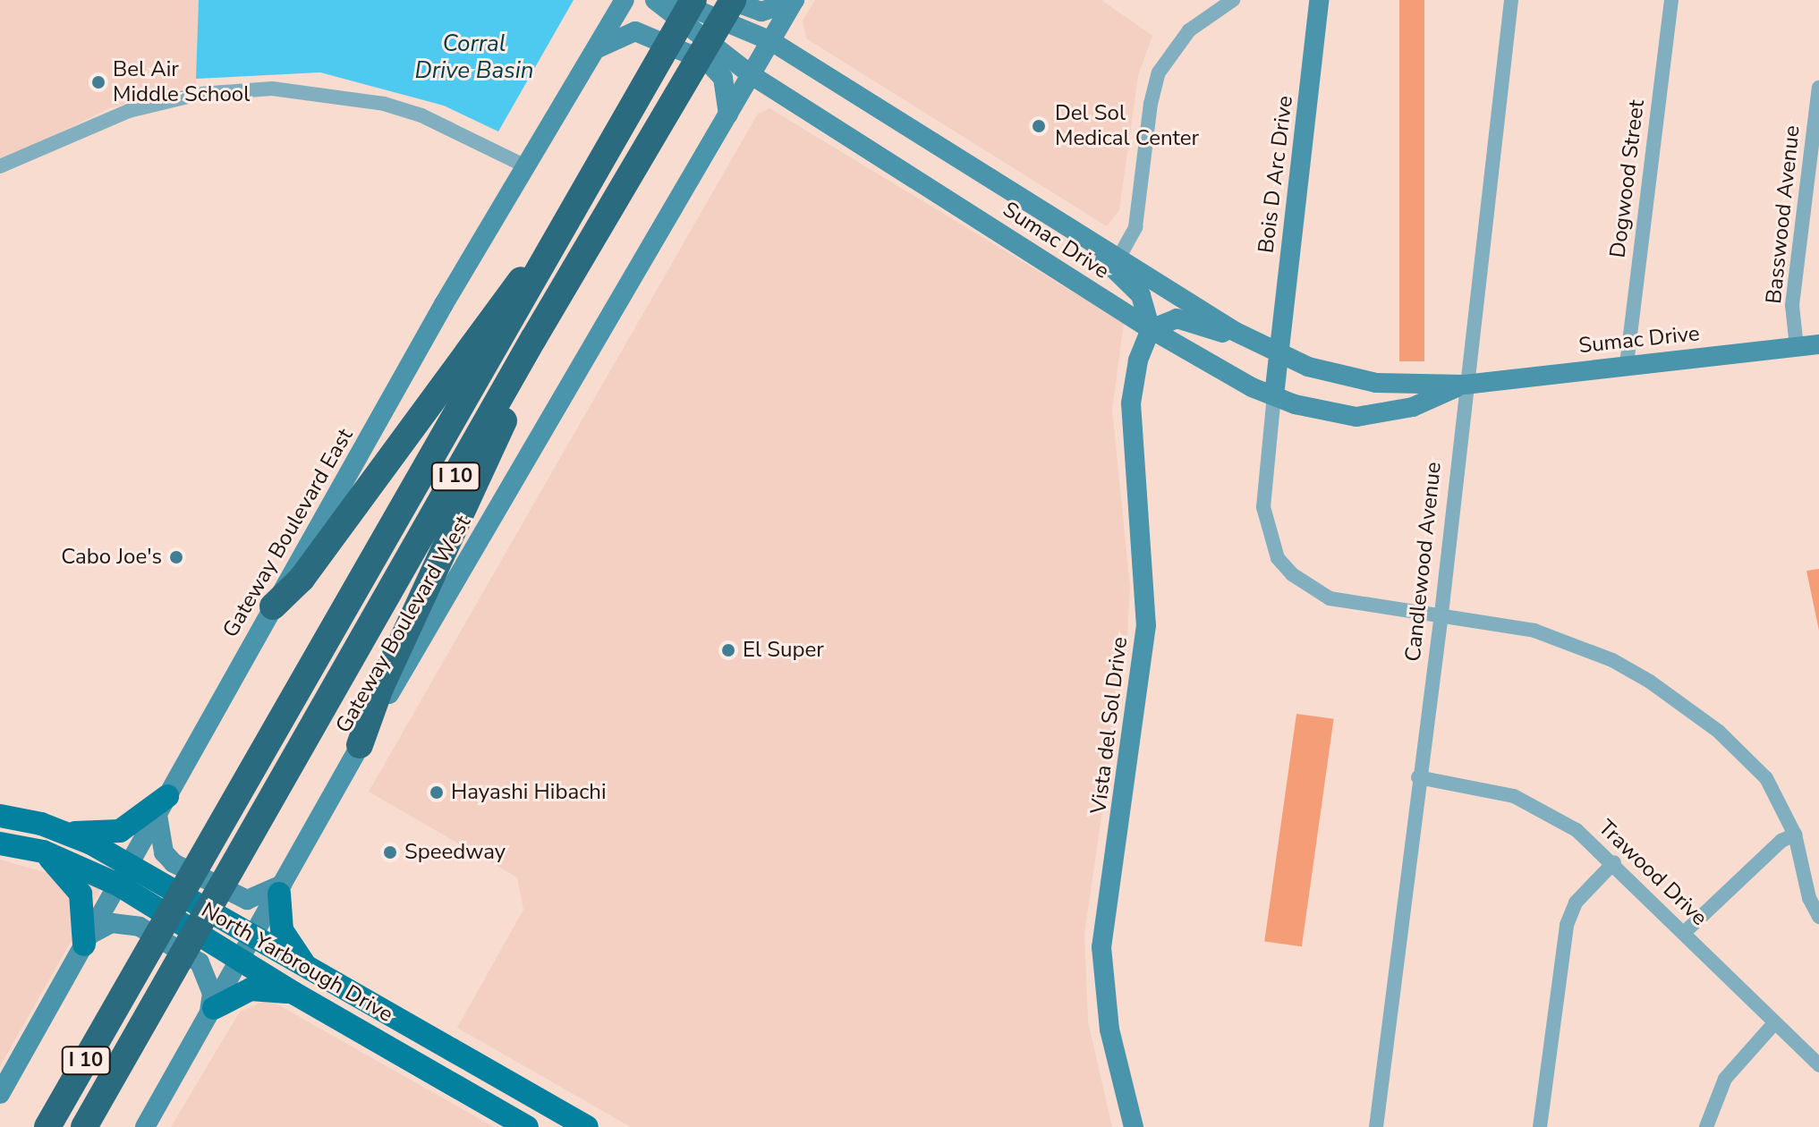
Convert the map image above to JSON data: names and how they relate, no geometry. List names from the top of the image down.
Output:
{
  "streets": {
    "highway": ["I 10"],
    "main road": [
      "Bois D Arc Drive",
      "Sumac Drive",
      "Gateway Boulevard East",
      "Gateway Boulevard West",
      "Vista del Sol Drive",
      "North Yarbrough Drive"
    ],
    "street": [
      "Dogwood Street",
      "Basswood Avenue",
      "Candlewood Avenue",
      "Trawood Drive"
    ]
  },
  "crossings": [
    ["Bois D Arc Drive", "Sumac Drive"],
    ["Dogwood Street", "Sumac Drive"],
    ["Basswood Avenue", "Sumac Drive"],
    ["Sumac Drive", "Candlewood Avenue"],
    ["Sumac Drive", "Gateway Boulevard West"],
    ["Sumac Drive", "Vista del Sol Drive"],
    ["Gateway Boulevard East", "North Yarbrough Drive"],
    ["Candlewood Avenue", "Trawood Drive"],
    ["Gateway Boulevard West", "North Yarbrough Drive"]
  ],
  "water": ["Corral Drive Basin"],
  "places": [
    "Bel Air Middle School",
    "Del Sol Medical Center",
    "Cabo Joe's",
    "El Super",
    "Hayashi Hibachi",
    "Speedway"
  ]
}
